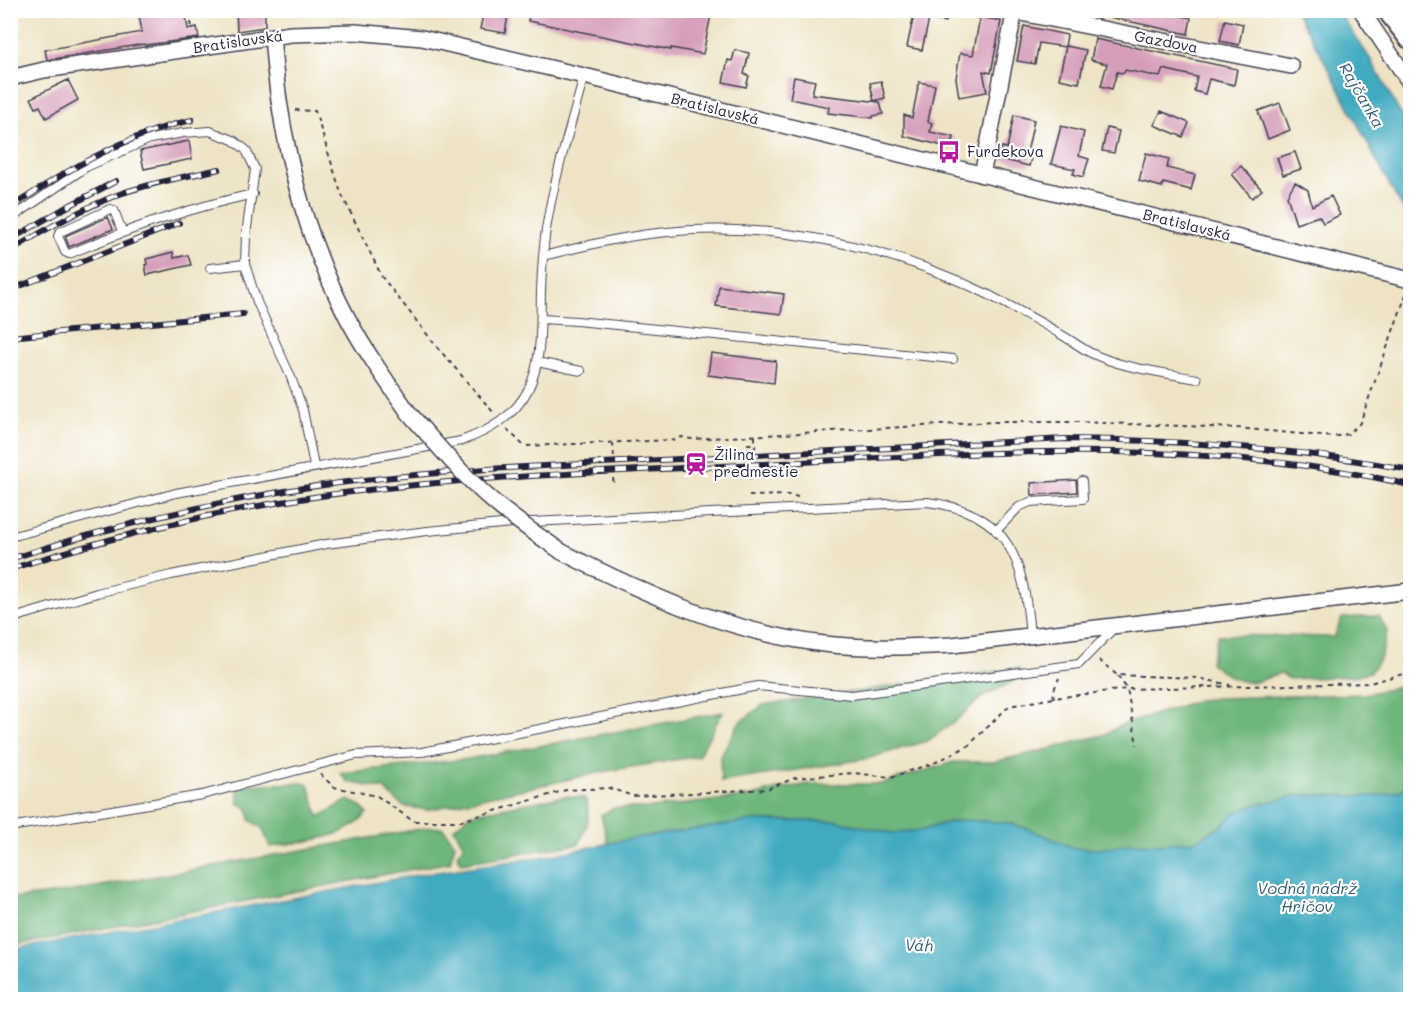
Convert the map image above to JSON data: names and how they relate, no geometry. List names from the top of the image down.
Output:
{
  "streets": {
    "street": ["Bratislavská", "Gazdova"]
  },
  "water": ["Rajčanka", "Vodná nádrž Hričov", "Váh"],
  "places": {
    "bus stop": ["Furdekova"],
    "station": ["Žilina predmestie"]
  }
}
